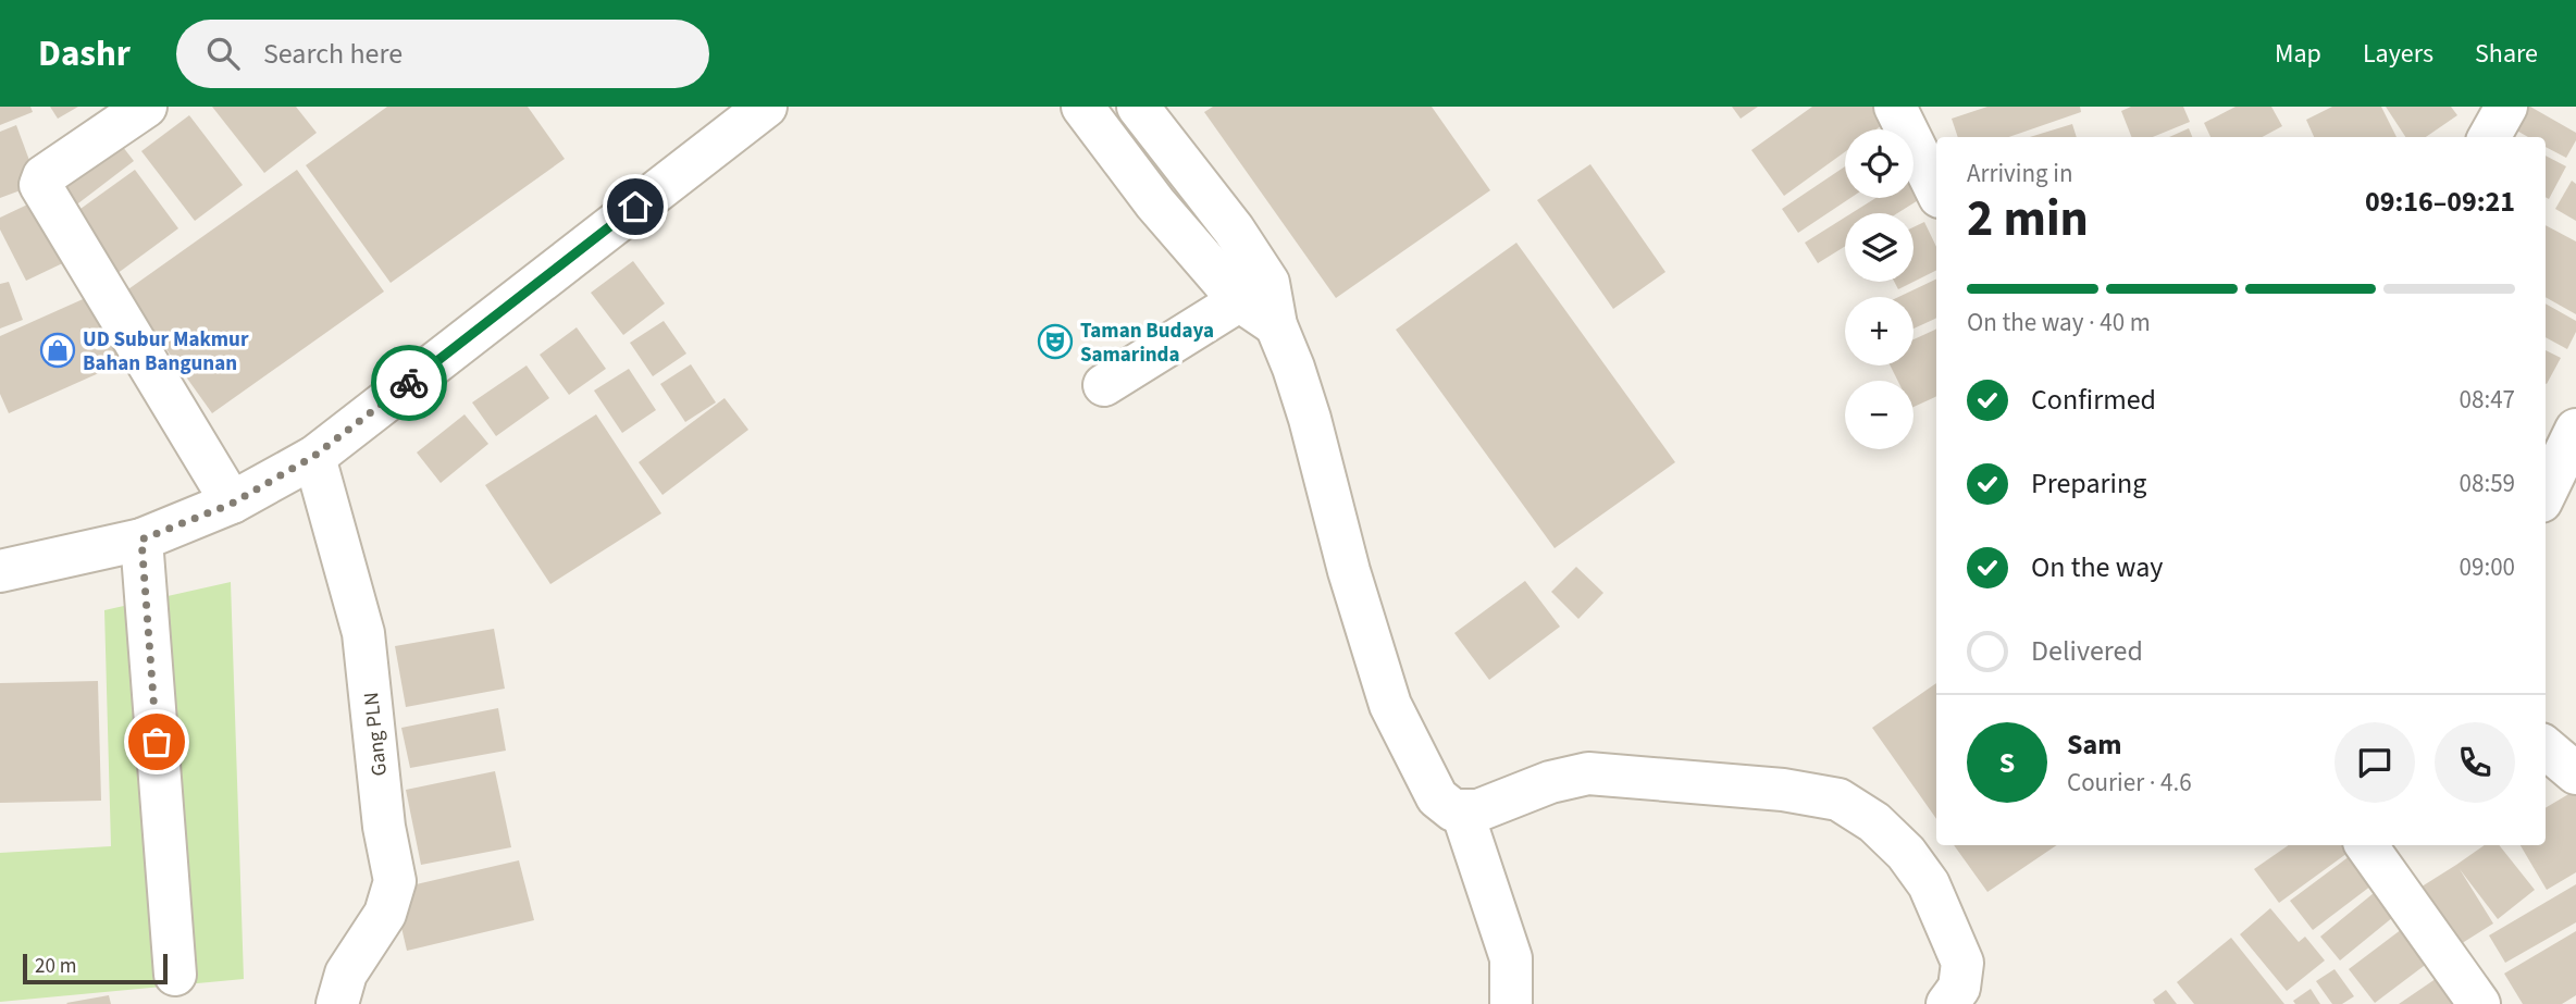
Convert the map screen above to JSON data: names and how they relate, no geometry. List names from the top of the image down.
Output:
{
  "streets": {
    "street": ["Gang PLN"]
  },
  "places": {
    "theatre": ["Taman Budaya Samarinda"],
    "shop": ["UD Subur Makmur Bahan Bangunan"]
  },
  "scale_bar": "20 m",
  "page": {
    "header": "Dashr",
    "search": "Search here",
    "nav": ["Map", "Layers", "Share"],
    "map_buttons": ["+", "−"],
    "heading": ["2 min", "Arriving in", "09:16–09:21"],
    "panel": ["Sam", "Courier · 4.6"],
    "bar": "On the way · 40 m",
    "list": [
      ["Confirmed", "08:47"],
      ["Preparing", "08:59"],
      ["On the way", "09:00"],
      "Delivered"
    ],
    "round": "S",
    "scale": "20 m"
  }
}
